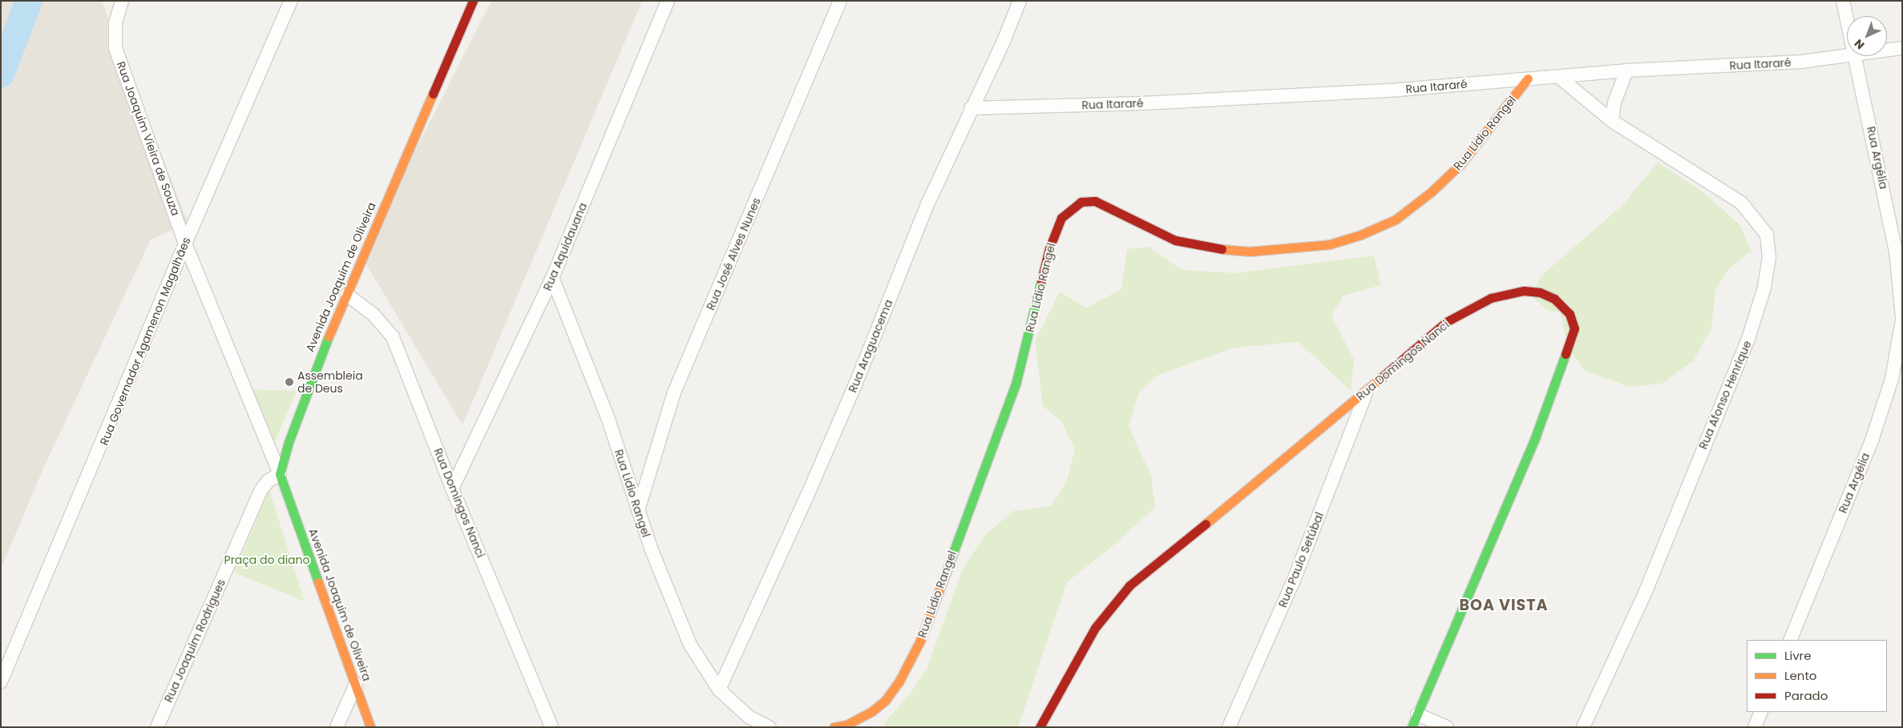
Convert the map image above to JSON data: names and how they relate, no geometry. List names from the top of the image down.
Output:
{
  "streets": {
    "street": [
      "Rua Itararé",
      "Rua Lidio Rangel",
      "Rua Joaquim Vieira de Souza",
      "Rua Argélia",
      "Rua Aquidauana",
      "Rua José Alves Nunes",
      "Avenida Joaquim de Oliveira",
      "Rua Governador Agamenon Magalhães",
      "Rua Araguacema",
      "Rua Domingos Nanci",
      "Rua Afonso Henrique",
      "Rua Paulo Setúbal",
      "Rua Joaquim Rodrigues"
    ]
  },
  "crossings": [
    ["Rua Itararé", "Rua Lidio Rangel"],
    ["Rua Itararé", "Rua Argélia"],
    ["Rua Itararé", "Rua Araguacema"],
    ["Rua Itararé", "Rua Afonso Henrique"],
    ["Rua Lidio Rangel", "Rua Aquidauana"],
    ["Rua Lidio Rangel", "Rua José Alves Nunes"],
    ["Rua Lidio Rangel", "Rua Araguacema"],
    ["Rua Joaquim Vieira de Souza", "Avenida Joaquim de Oliveira"],
    ["Rua Joaquim Vieira de Souza", "Rua Governador Agamenon Magalhães"],
    ["Rua Joaquim Vieira de Souza", "Rua Joaquim Rodrigues"],
    ["Rua Aquidauana", "Rua Domingos Nanci"],
    ["Avenida Joaquim de Oliveira", "Rua Domingos Nanci"],
    ["Avenida Joaquim de Oliveira", "Rua Joaquim Rodrigues"],
    ["Rua Domingos Nanci", "Rua Paulo Setúbal"]
  ],
  "districts": ["BOA VISTA"],
  "parks": ["Praça do diano"],
  "places": ["Assembleia de Deus"],
  "legend": ["Livre", "Lento", "Parado"],
  "north": "bottom left"
}
